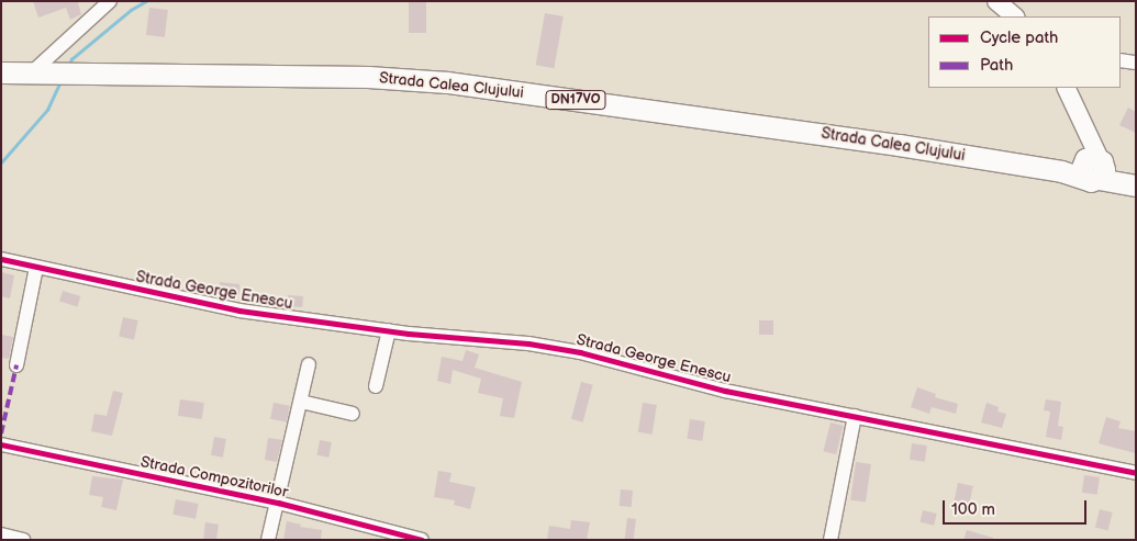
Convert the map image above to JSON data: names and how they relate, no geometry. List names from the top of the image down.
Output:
{
  "streets": {
    "highway": ["Strada Calea Clujului", "DN17VO"],
    "street": ["Strada George Enescu", "Strada Compozitorilor"]
  },
  "legend": ["Cycle path", "Path"],
  "scale_bar": "100 m"
}
